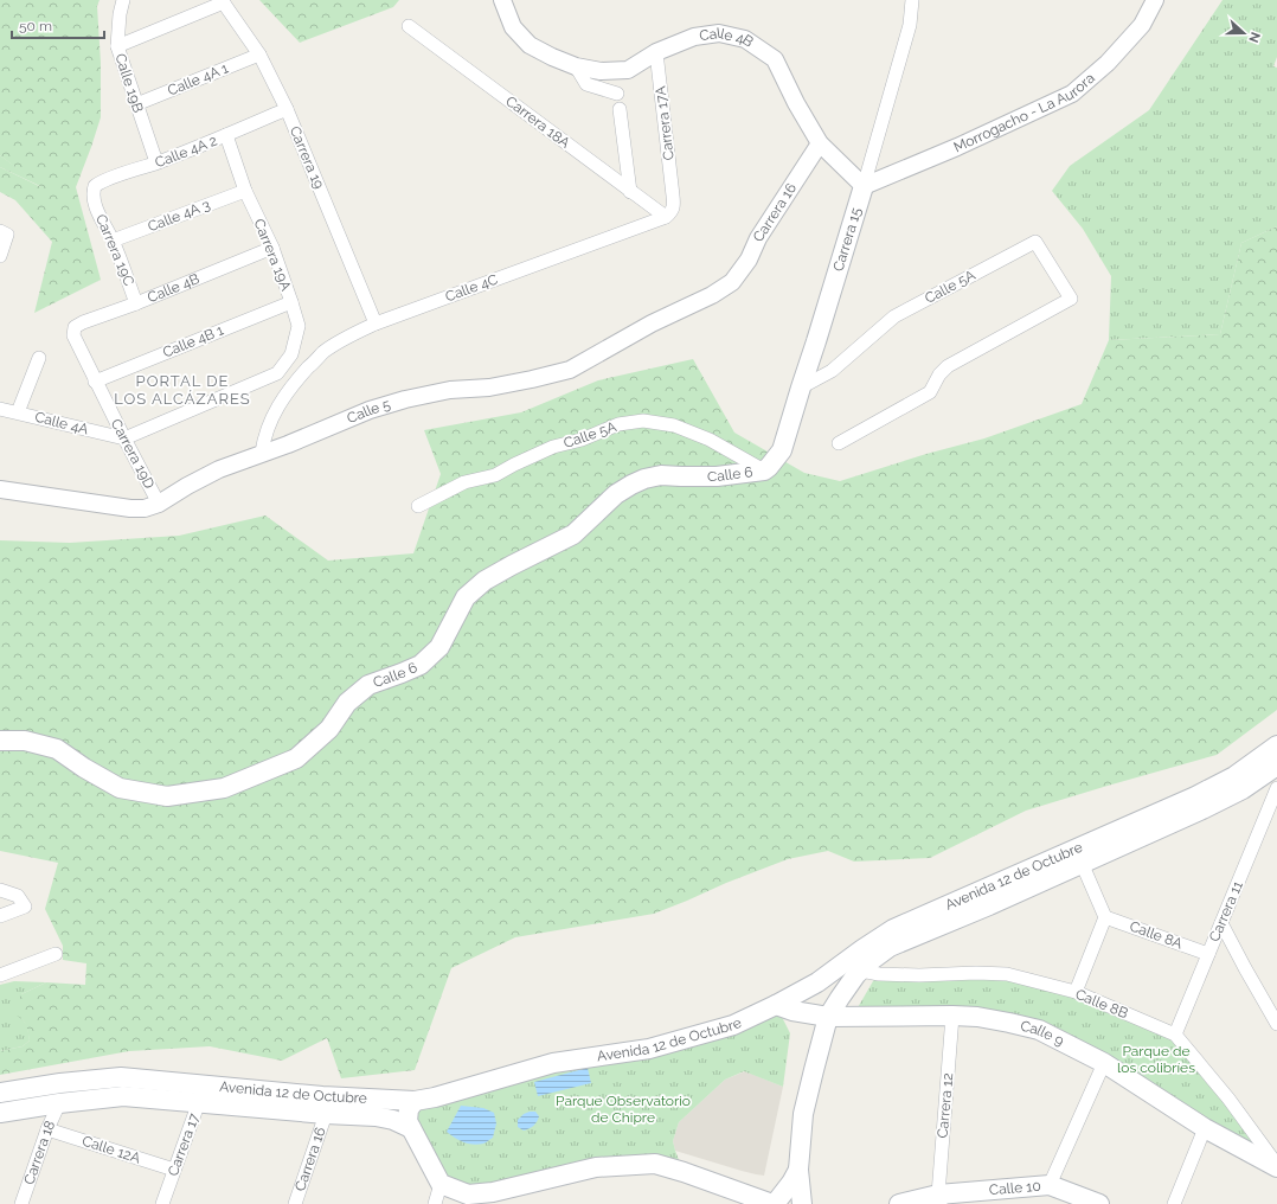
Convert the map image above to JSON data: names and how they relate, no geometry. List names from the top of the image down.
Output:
{
  "streets": {
    "main road": [
      "Carrera 15",
      "Calle 6",
      "Avenida 12 de Octubre",
      "Calle 9",
      "Calle 10"
    ],
    "street": [
      "Calle 4B",
      "Calle 4A 1",
      "Calle 19B",
      "Morrogacho - La Aurora",
      "Carrera 18A",
      "Carrera 17A",
      "Calle 4A 2",
      "Carrera 19",
      "Carrera 16",
      "Calle 4A 3",
      "Carrera 19C",
      "Carrera 19A",
      "Calle 5A",
      "Calle 4C",
      "Calle 4B 1",
      "Calle 5",
      "Calle 4A",
      "Carrera 19D",
      "Carrera 11",
      "Calle 8A",
      "Calle 8B",
      "Carrera 12",
      "Carrera 17",
      "Calle 12A",
      "Carrera 18"
    ]
  },
  "crossings": [
    ["Calle 4B", "Morrogacho - La Aurora"],
    ["Calle 4B", "Carrera 17A"],
    ["Calle 4B", "Carrera 16"],
    ["Calle 4B", "Carrera 15"],
    ["Calle 4B", "Carrera 19C"],
    ["Calle 4B", "Carrera 19A"],
    ["Calle 4B", "Carrera 19D"],
    ["Calle 4A 1", "Calle 19B"],
    ["Calle 4A 1", "Carrera 19"],
    ["Calle 19B", "Calle 4A 2"],
    ["Morrogacho - La Aurora", "Carrera 15"],
    ["Carrera 18A", "Carrera 17A"],
    ["Carrera 18A", "Calle 4C"],
    ["Carrera 17A", "Calle 4C"],
    ["Calle 4A 2", "Carrera 19"],
    ["Calle 4A 2", "Carrera 19C"],
    ["Calle 4A 2", "Carrera 19A"],
    ["Carrera 19", "Calle 4C"],
    ["Carrera 16", "Calle 5"],
    ["Carrera 16", "Avenida 12 de Octubre"],
    ["Calle 4A 3", "Carrera 19C"],
    ["Calle 4A 3", "Carrera 19A"],
    ["Carrera 15", "Calle 5A"],
    ["Carrera 15", "Calle 6"],
    ["Carrera 19A", "Calle 4B 1"],
    ["Carrera 19A", "Calle 4A"],
    ["Carrera 19A", "Carrera 19D"],
    ["Calle 5A", "Calle 6"],
    ["Calle 4C", "Calle 5"],
    ["Calle 4B 1", "Carrera 19D"],
    ["Calle 5", "Carrera 19D"],
    ["Calle 4A", "Carrera 19D"],
    ["Avenida 12 de Octubre", "Calle 8B"],
    ["Avenida 12 de Octubre", "Calle 9"],
    ["Avenida 12 de Octubre", "Carrera 17"],
    ["Avenida 12 de Octubre", "Carrera 18"],
    ["Carrera 11", "Calle 8A"],
    ["Carrera 11", "Calle 8B"],
    ["Calle 8B", "Calle 9"],
    ["Calle 9", "Carrera 12"],
    ["Carrera 12", "Calle 10"],
    ["Carrera 17", "Calle 12A"],
    ["Calle 12A", "Carrera 18"]
  ],
  "districts": ["PORTAL DE LOS ALCÁZARES"],
  "parks": ["Parque de los colibríes", "Parque Observatorio de Chipre"],
  "scale_bar": "50 m",
  "north": "right"
}
